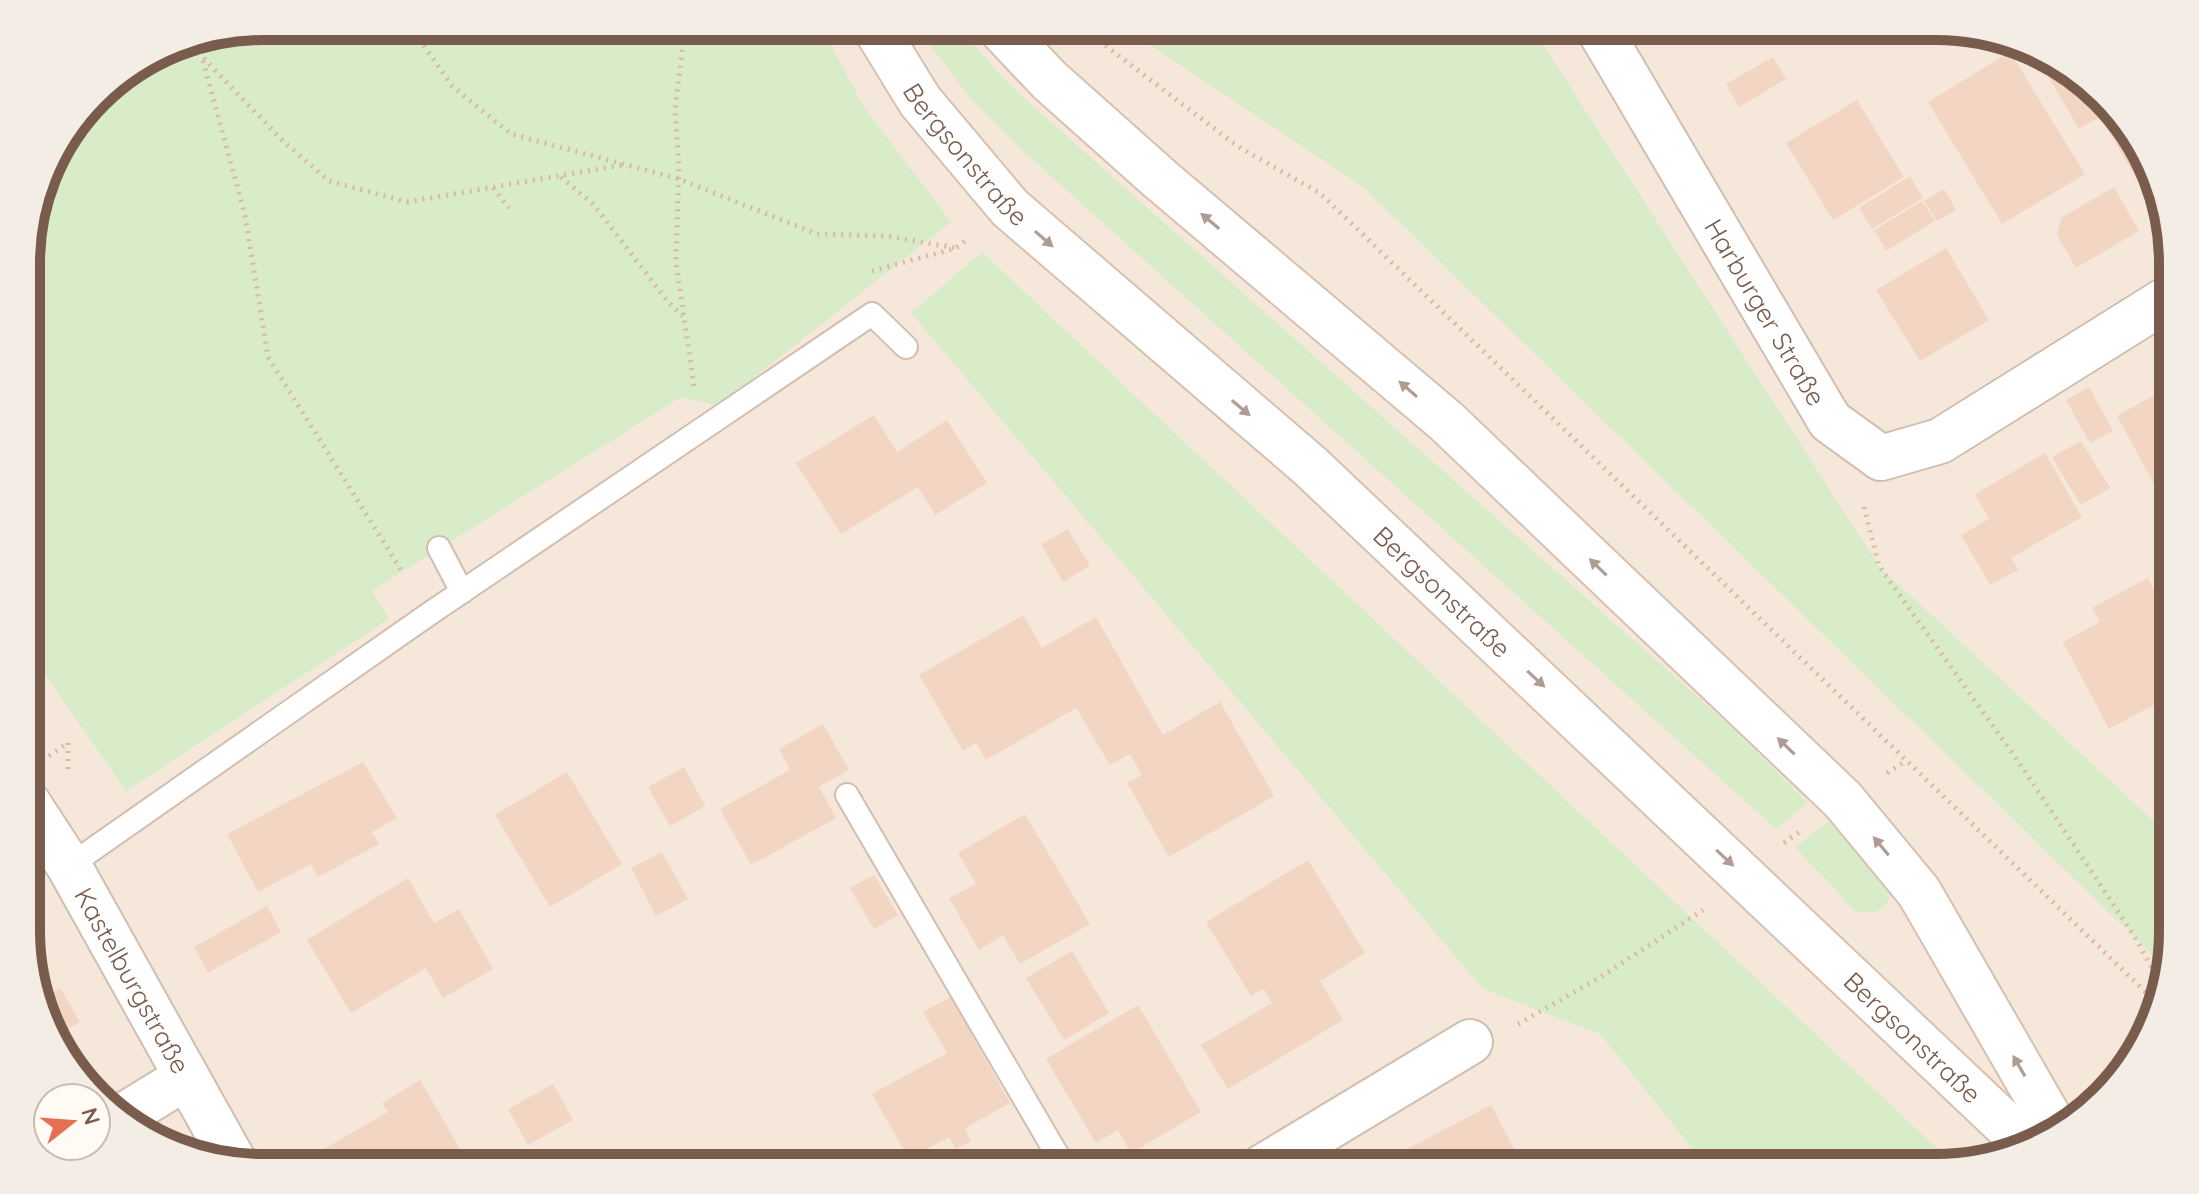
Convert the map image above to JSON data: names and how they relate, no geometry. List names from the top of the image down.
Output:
{
  "streets": {
    "street": ["Bergsonstraße", "Harburger Straße", "Kastelburgstraße"]
  },
  "north": "right"
}
